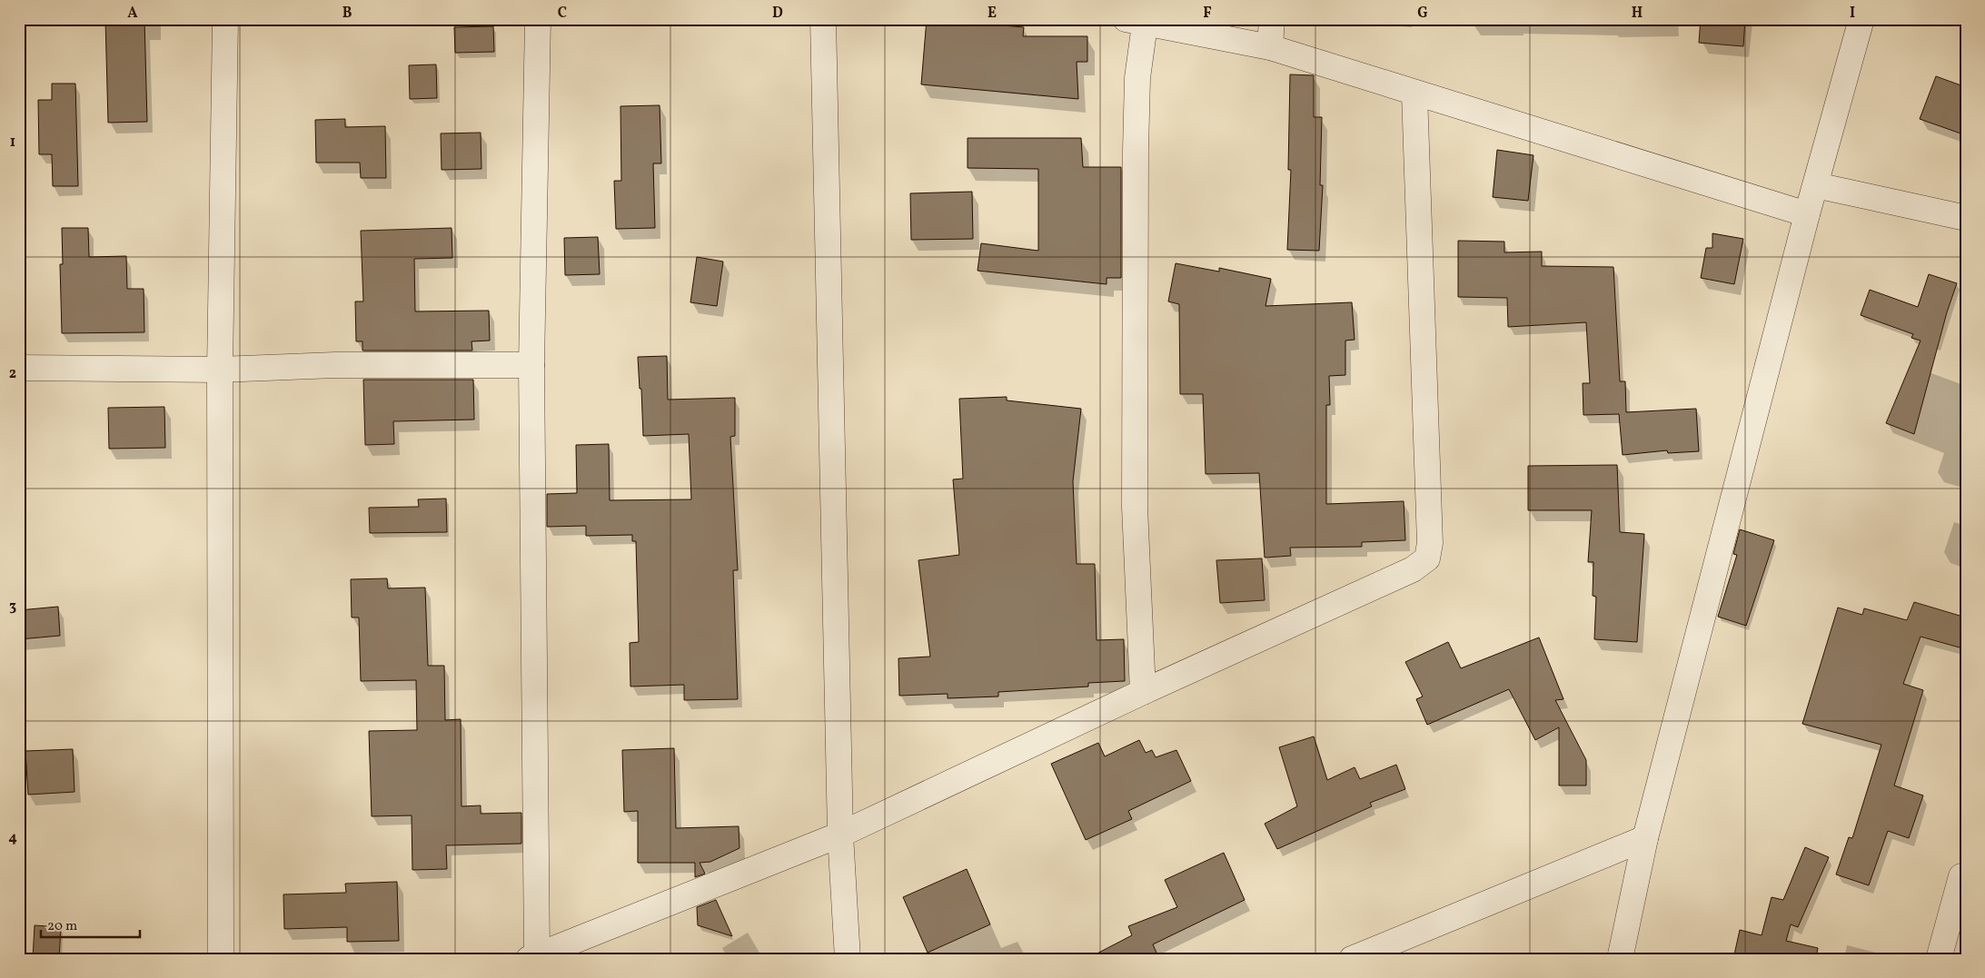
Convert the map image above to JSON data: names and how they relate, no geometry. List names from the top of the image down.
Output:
{
  "scale_bar": "20 m",
  "grid": {
    "columns": [
      "A",
      "B",
      "C",
      "D",
      "E",
      "F",
      "G",
      "H",
      "I"
    ],
    "rows": [
      "1",
      "2",
      "3",
      "4"
    ]
  }
}
